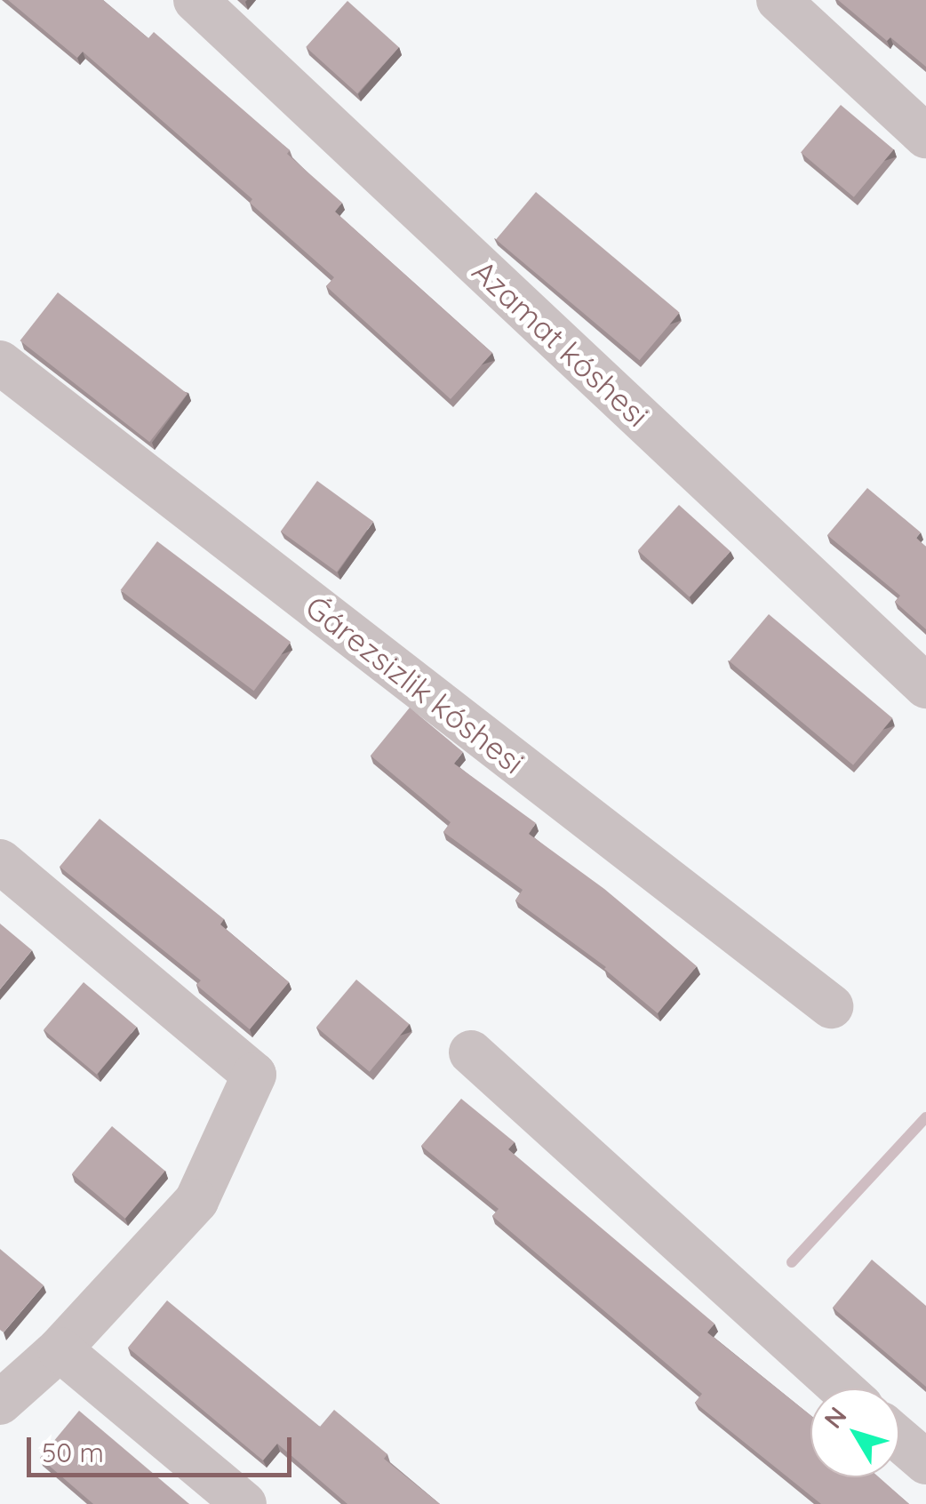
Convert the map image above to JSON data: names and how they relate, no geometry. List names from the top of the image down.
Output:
{
  "streets": {
    "street": ["Azamat kóshesi", "Ǵárezsizlik kóshesi"]
  },
  "scale_bar": "50 m",
  "north": "top left"
}
